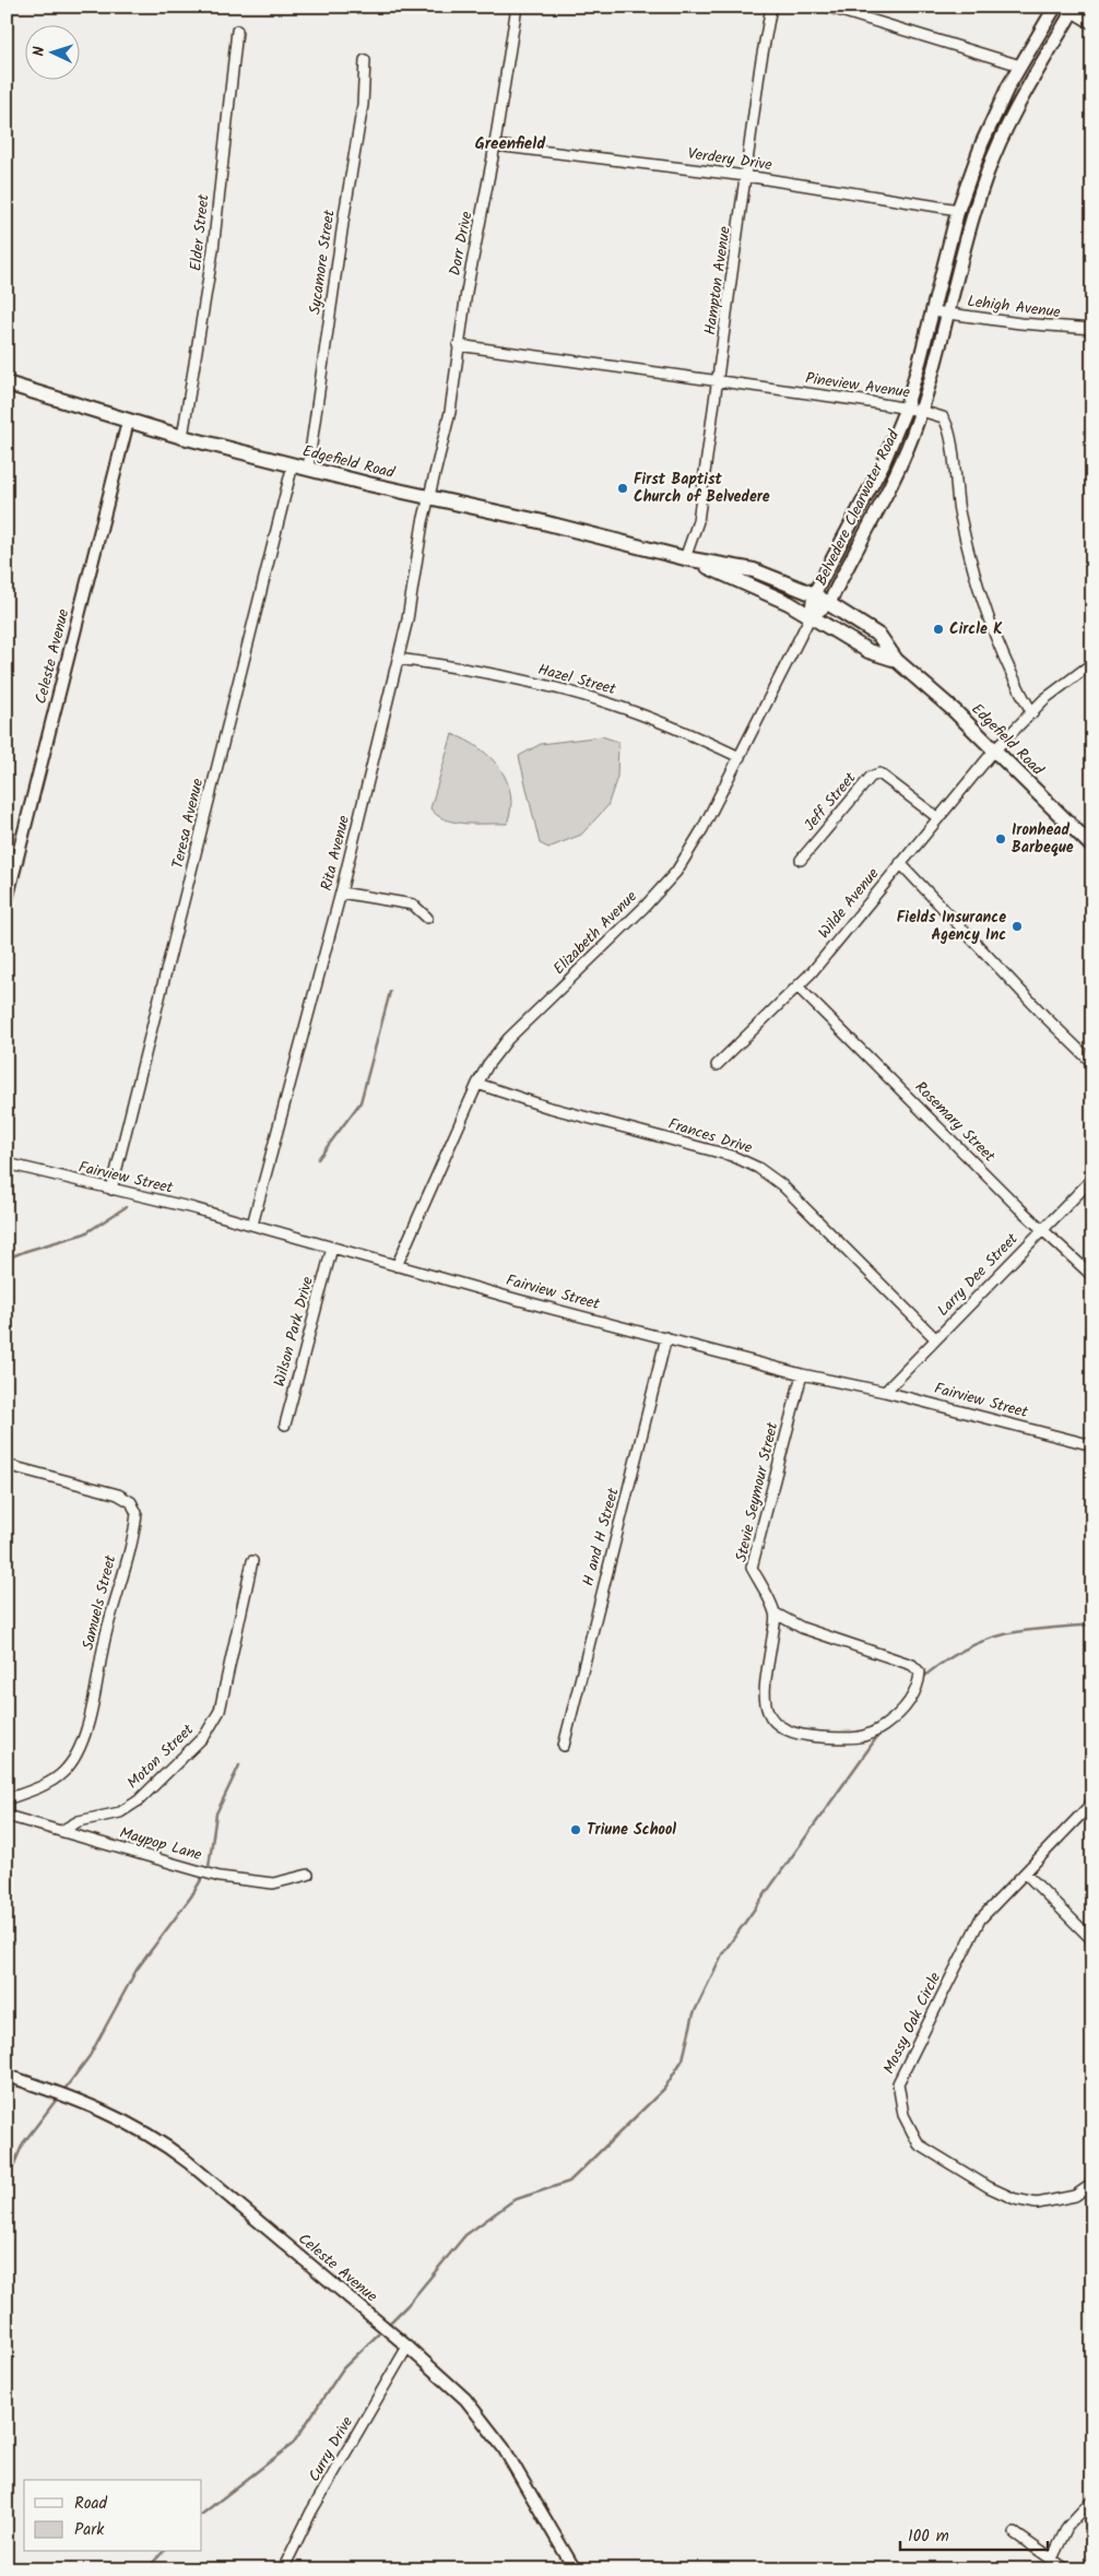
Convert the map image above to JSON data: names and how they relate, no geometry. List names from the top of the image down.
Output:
{
  "streets": {
    "main road": ["Edgefield Road", "Belvedere Clearwater Road"],
    "street": [
      "Verdery Drive",
      "Elder Street",
      "Dorr Drive",
      "Sycamore Street",
      "Hampton Avenue",
      "Lehigh Avenue",
      "Pineview Avenue",
      "Celeste Avenue",
      "Hazel Street",
      "Jeff Street",
      "Teresa Avenue",
      "Rita Avenue",
      "Wilde Avenue",
      "Elizabeth Avenue",
      "Rosemary Street",
      "Frances Drive",
      "Fairview Street",
      "Larry Dee Street",
      "Wilson Park Drive",
      "Stevie Seymour Street",
      "H and H Street",
      "Samuels Street",
      "Moton Street",
      "Maypop Lane",
      "Mossy Oak Circle",
      "Curry Drive"
    ]
  },
  "crossings": [
    ["Verdery Drive", "Dorr Drive"],
    ["Verdery Drive", "Hampton Avenue"],
    ["Verdery Drive", "Belvedere Clearwater Road"],
    ["Elder Street", "Edgefield Road"],
    ["Dorr Drive", "Pineview Avenue"],
    ["Dorr Drive", "Edgefield Road"],
    ["Dorr Drive", "Rita Avenue"],
    ["Sycamore Street", "Edgefield Road"],
    ["Hampton Avenue", "Pineview Avenue"],
    ["Hampton Avenue", "Edgefield Road"],
    ["Lehigh Avenue", "Belvedere Clearwater Road"],
    ["Pineview Avenue", "Belvedere Clearwater Road"],
    ["Pineview Avenue", "Wilde Avenue"],
    ["Edgefield Road", "Belvedere Clearwater Road"],
    ["Edgefield Road", "Celeste Avenue"],
    ["Edgefield Road", "Teresa Avenue"],
    ["Edgefield Road", "Rita Avenue"],
    ["Edgefield Road", "Wilde Avenue"],
    ["Edgefield Road", "Elizabeth Avenue"],
    ["Belvedere Clearwater Road", "Elizabeth Avenue"],
    ["Celeste Avenue", "Curry Drive"],
    ["Hazel Street", "Rita Avenue"],
    ["Hazel Street", "Elizabeth Avenue"],
    ["Jeff Street", "Wilde Avenue"],
    ["Teresa Avenue", "Fairview Street"],
    ["Rita Avenue", "Fairview Street"],
    ["Wilde Avenue", "Rosemary Street"],
    ["Elizabeth Avenue", "Frances Drive"],
    ["Elizabeth Avenue", "Fairview Street"],
    ["Rosemary Street", "Larry Dee Street"],
    ["Frances Drive", "Larry Dee Street"],
    ["Fairview Street", "Larry Dee Street"],
    ["Fairview Street", "Wilson Park Drive"],
    ["Fairview Street", "Stevie Seymour Street"],
    ["Fairview Street", "H and H Street"],
    ["Moton Street", "Maypop Lane"]
  ],
  "districts": ["Greenfield"],
  "places": [
    "First Baptist Church of Belvedere",
    "Circle K",
    "Ironhead Barbeque",
    "Fields Insurance Agency Inc",
    "Triune School"
  ],
  "legend": ["Road", "Park"],
  "scale_bar": "100 m",
  "north": "left"
}
